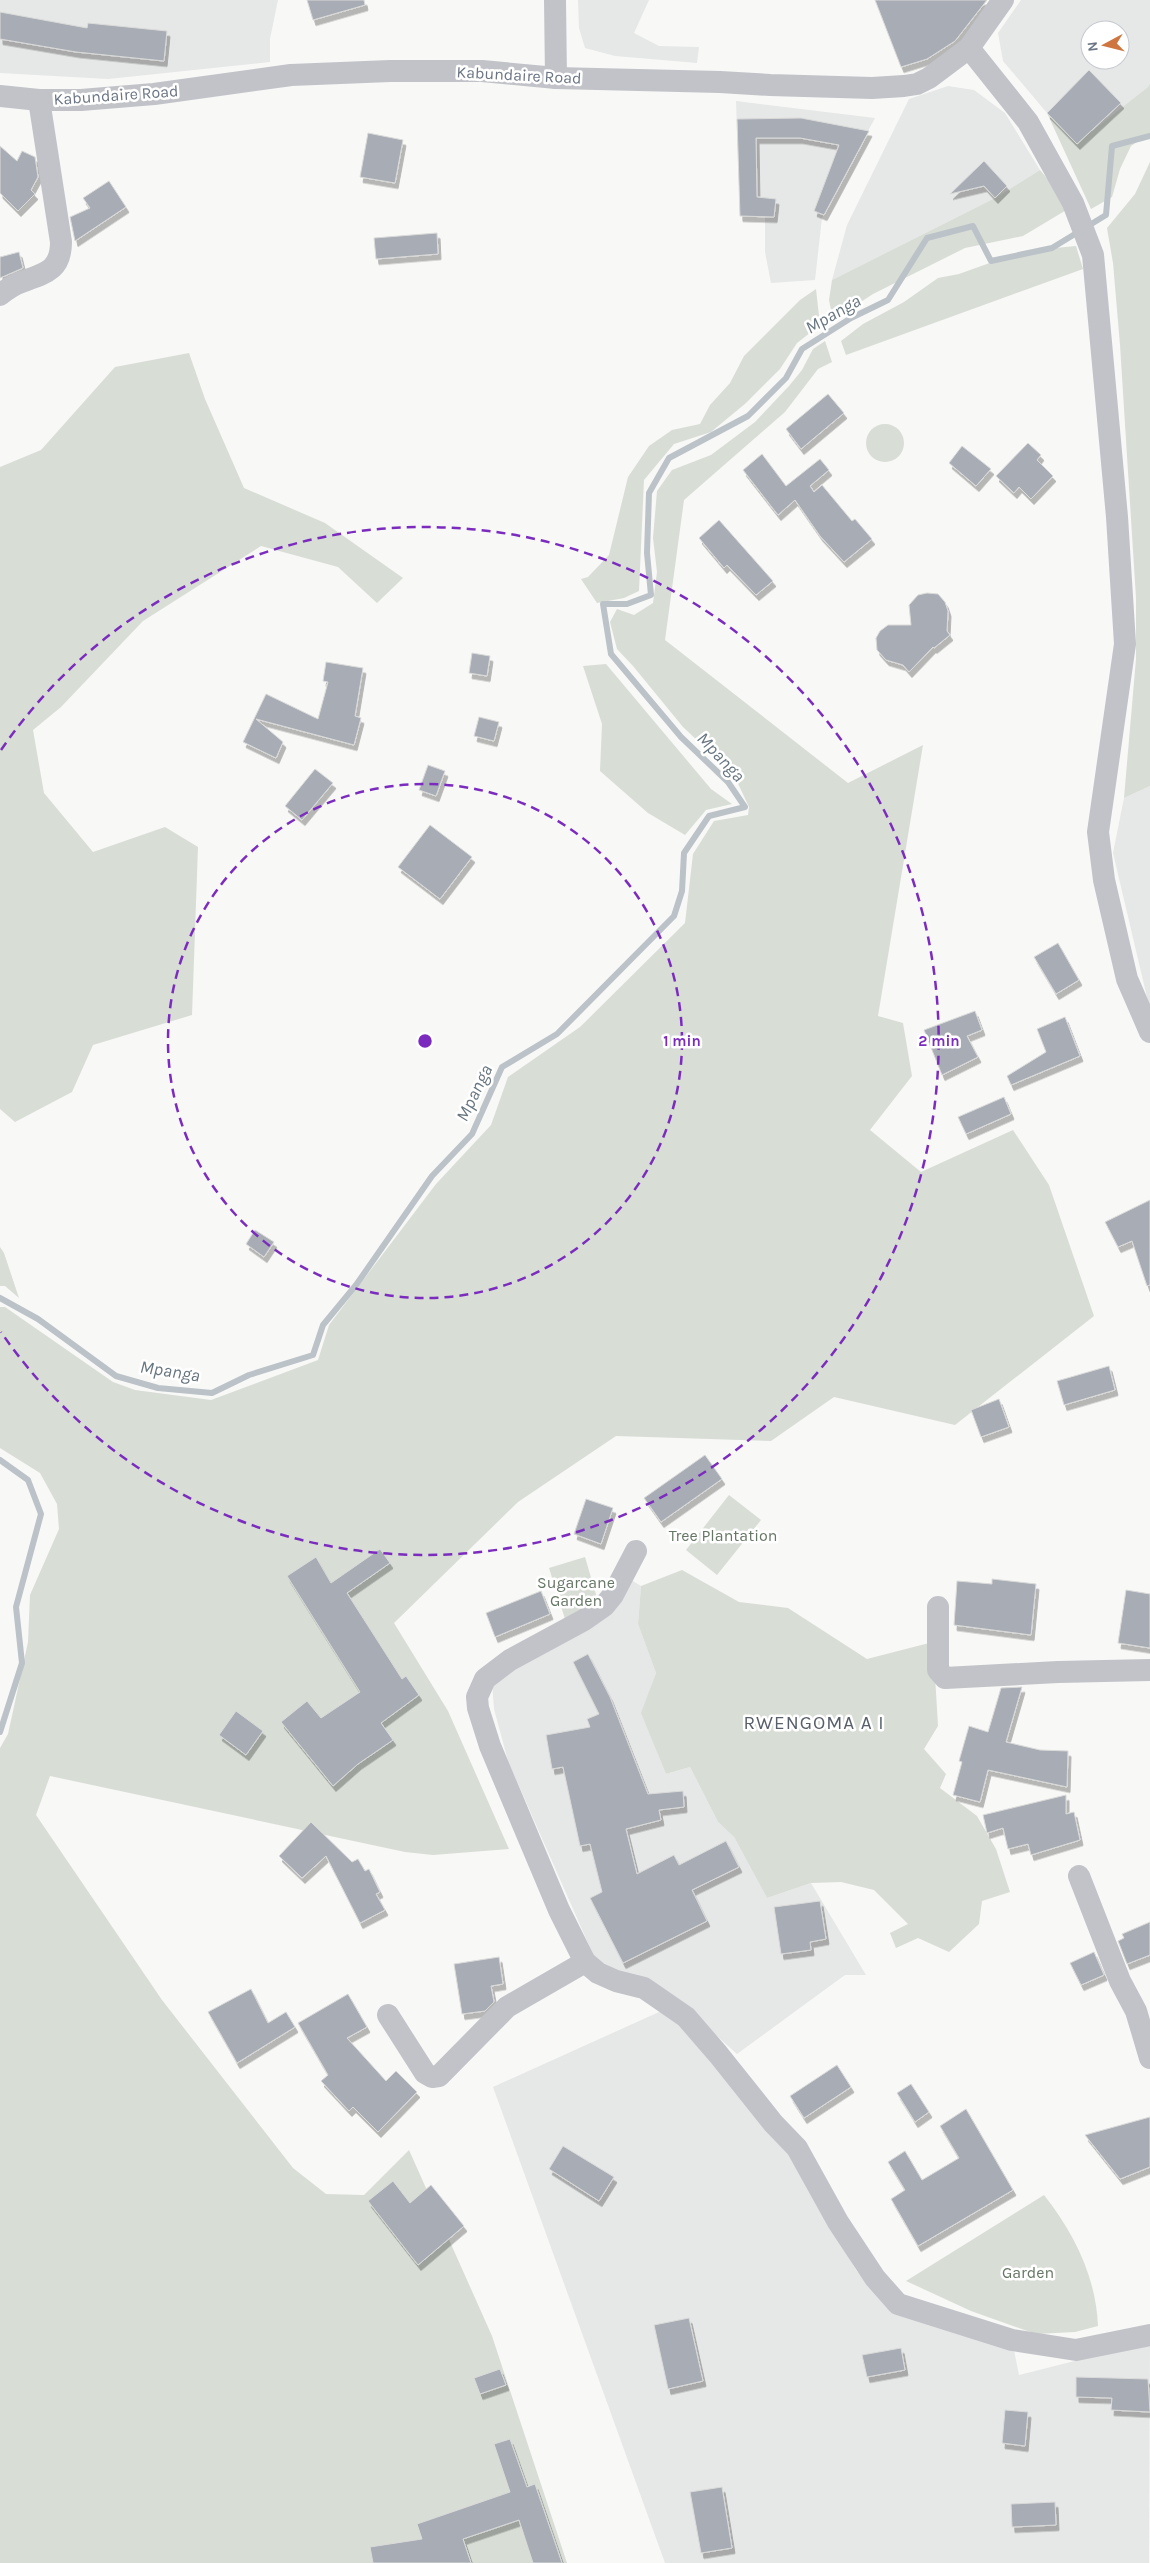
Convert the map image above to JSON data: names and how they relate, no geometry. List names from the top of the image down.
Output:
{
  "streets": {
    "street": ["Kabundaire Road"]
  },
  "districts": ["RWENGOMA A I"],
  "water": ["Mpanga"],
  "parks": ["Tree Plantation", "Sugarcane Garden", "Garden"],
  "north": "left",
  "rings": ["1 min", "2 min"]
}
